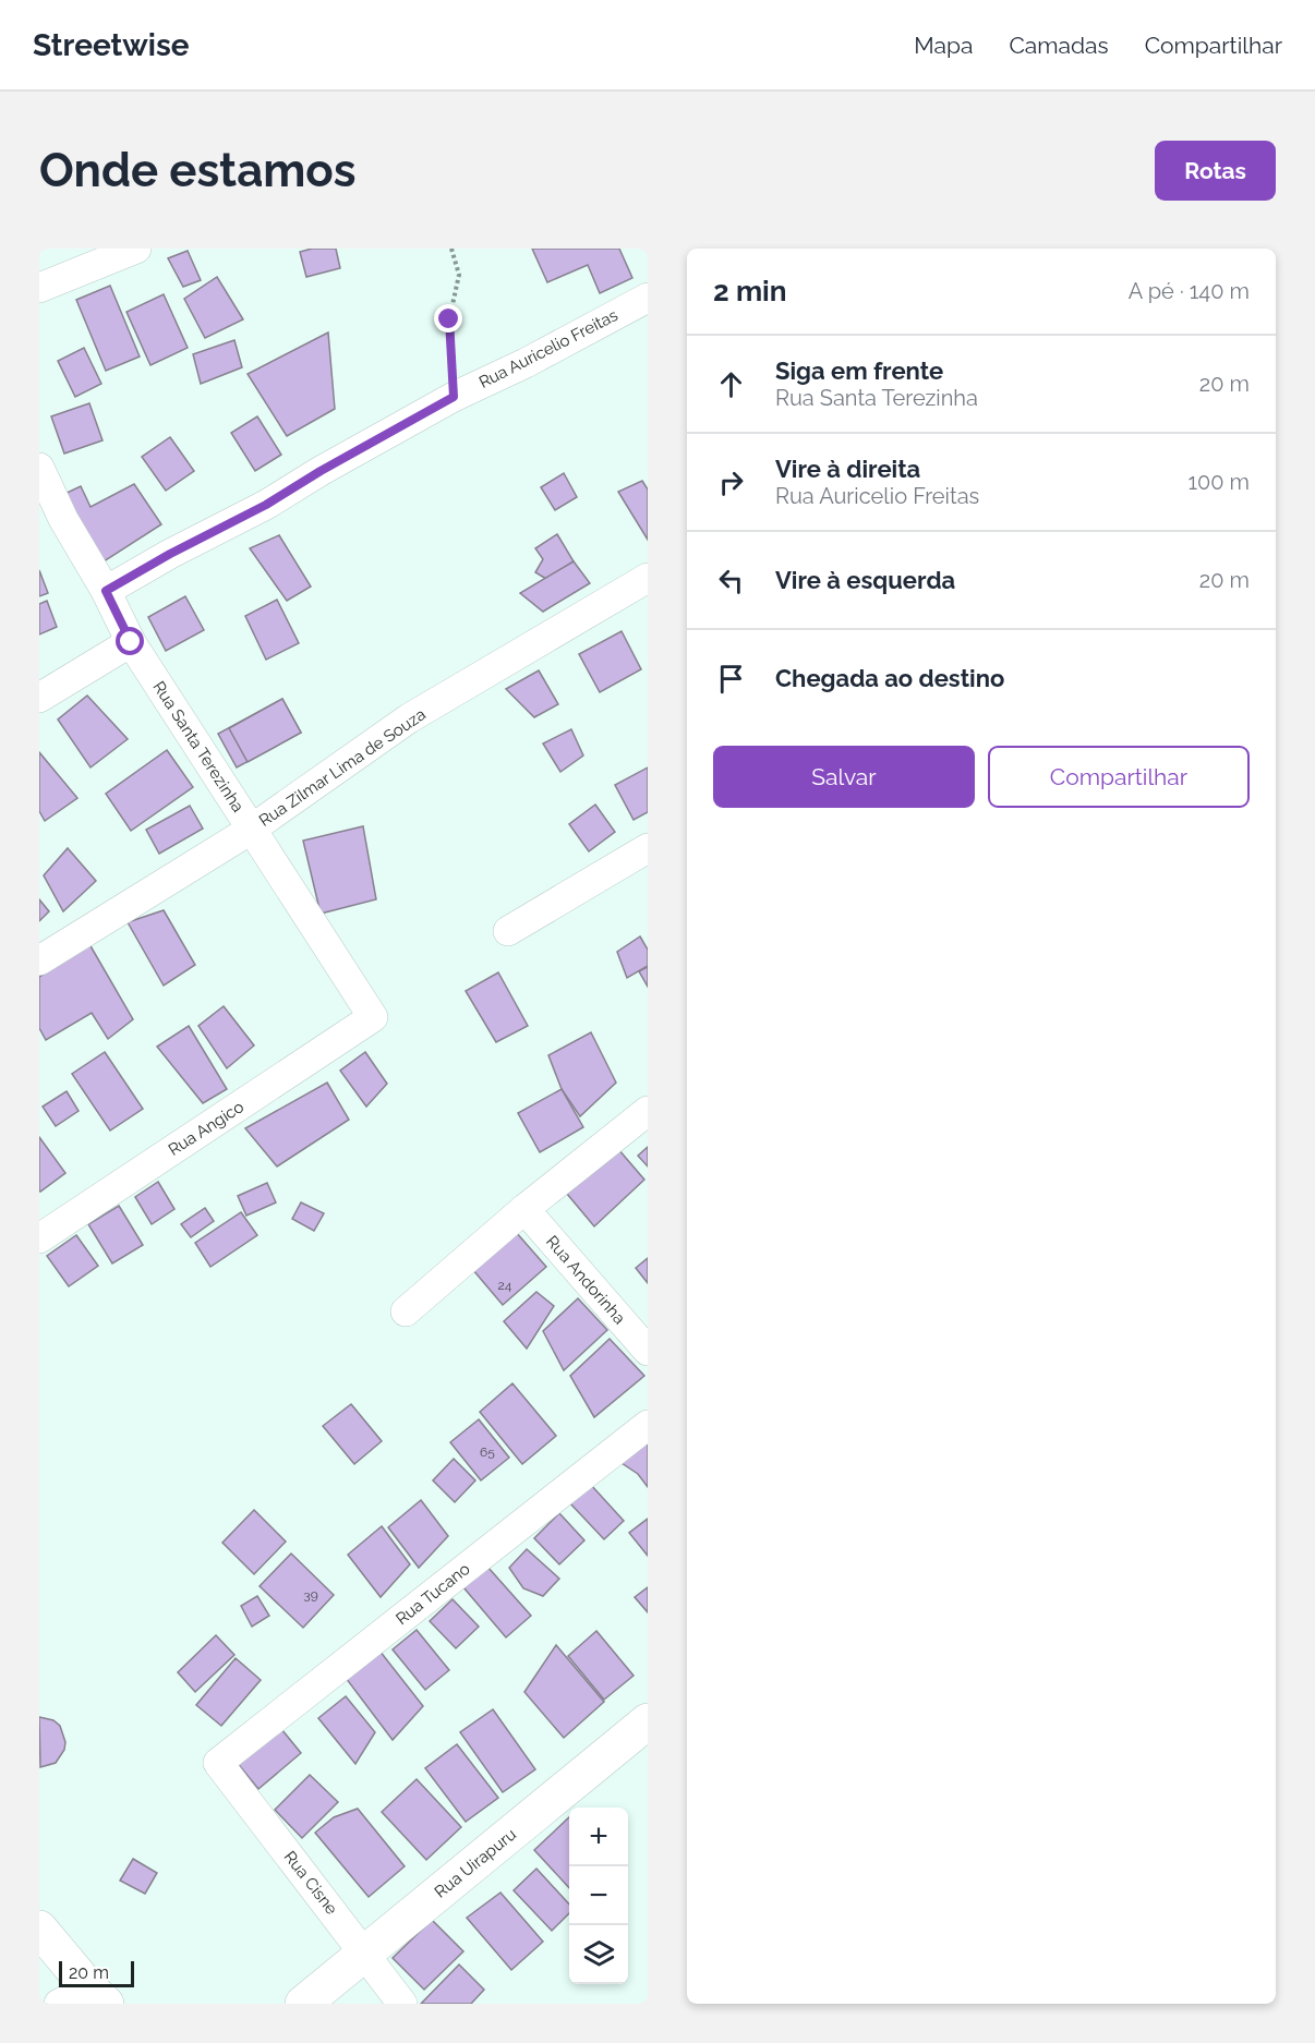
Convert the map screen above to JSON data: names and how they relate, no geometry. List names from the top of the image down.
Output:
{
  "streets": {
    "street": [
      "Rua Auricelio Freitas",
      "Rua Santa Terezinha",
      "Rua Zilmar Lima de Souza",
      "Rua Angico",
      "Rua Andorinha",
      "Rua Tucano",
      "Rua Uirapuru",
      "Rua Cisne"
    ]
  },
  "crossings": [
    ["Rua Auricelio Freitas", "Rua Santa Terezinha"],
    ["Rua Santa Terezinha", "Rua Zilmar Lima de Souza"],
    ["Rua Santa Terezinha", "Rua Angico"],
    ["Rua Tucano", "Rua Cisne"],
    ["Rua Uirapuru", "Rua Cisne"]
  ],
  "house_numbers": ["24", "65", "39"],
  "scale_bar": "20 m",
  "page": {
    "header": "Streetwise",
    "nav": ["Mapa", "Camadas", "Compartilhar"],
    "buttons": [
      "Rotas",
      ["Salvar", "Compartilhar"]
    ],
    "title": "Onde estamos",
    "heading": ["2 min", "A pé · 140 m"],
    "list": [
      ["Siga em frente", "Rua Santa Terezinha", "20 m"],
      ["Vire à direita", "Rua Auricelio Freitas", "100 m"],
      ["Vire à esquerda", "20 m"],
      "Chegada ao destino"
    ],
    "map_buttons": ["+", "−"],
    "scale": "20 m"
  }
}
